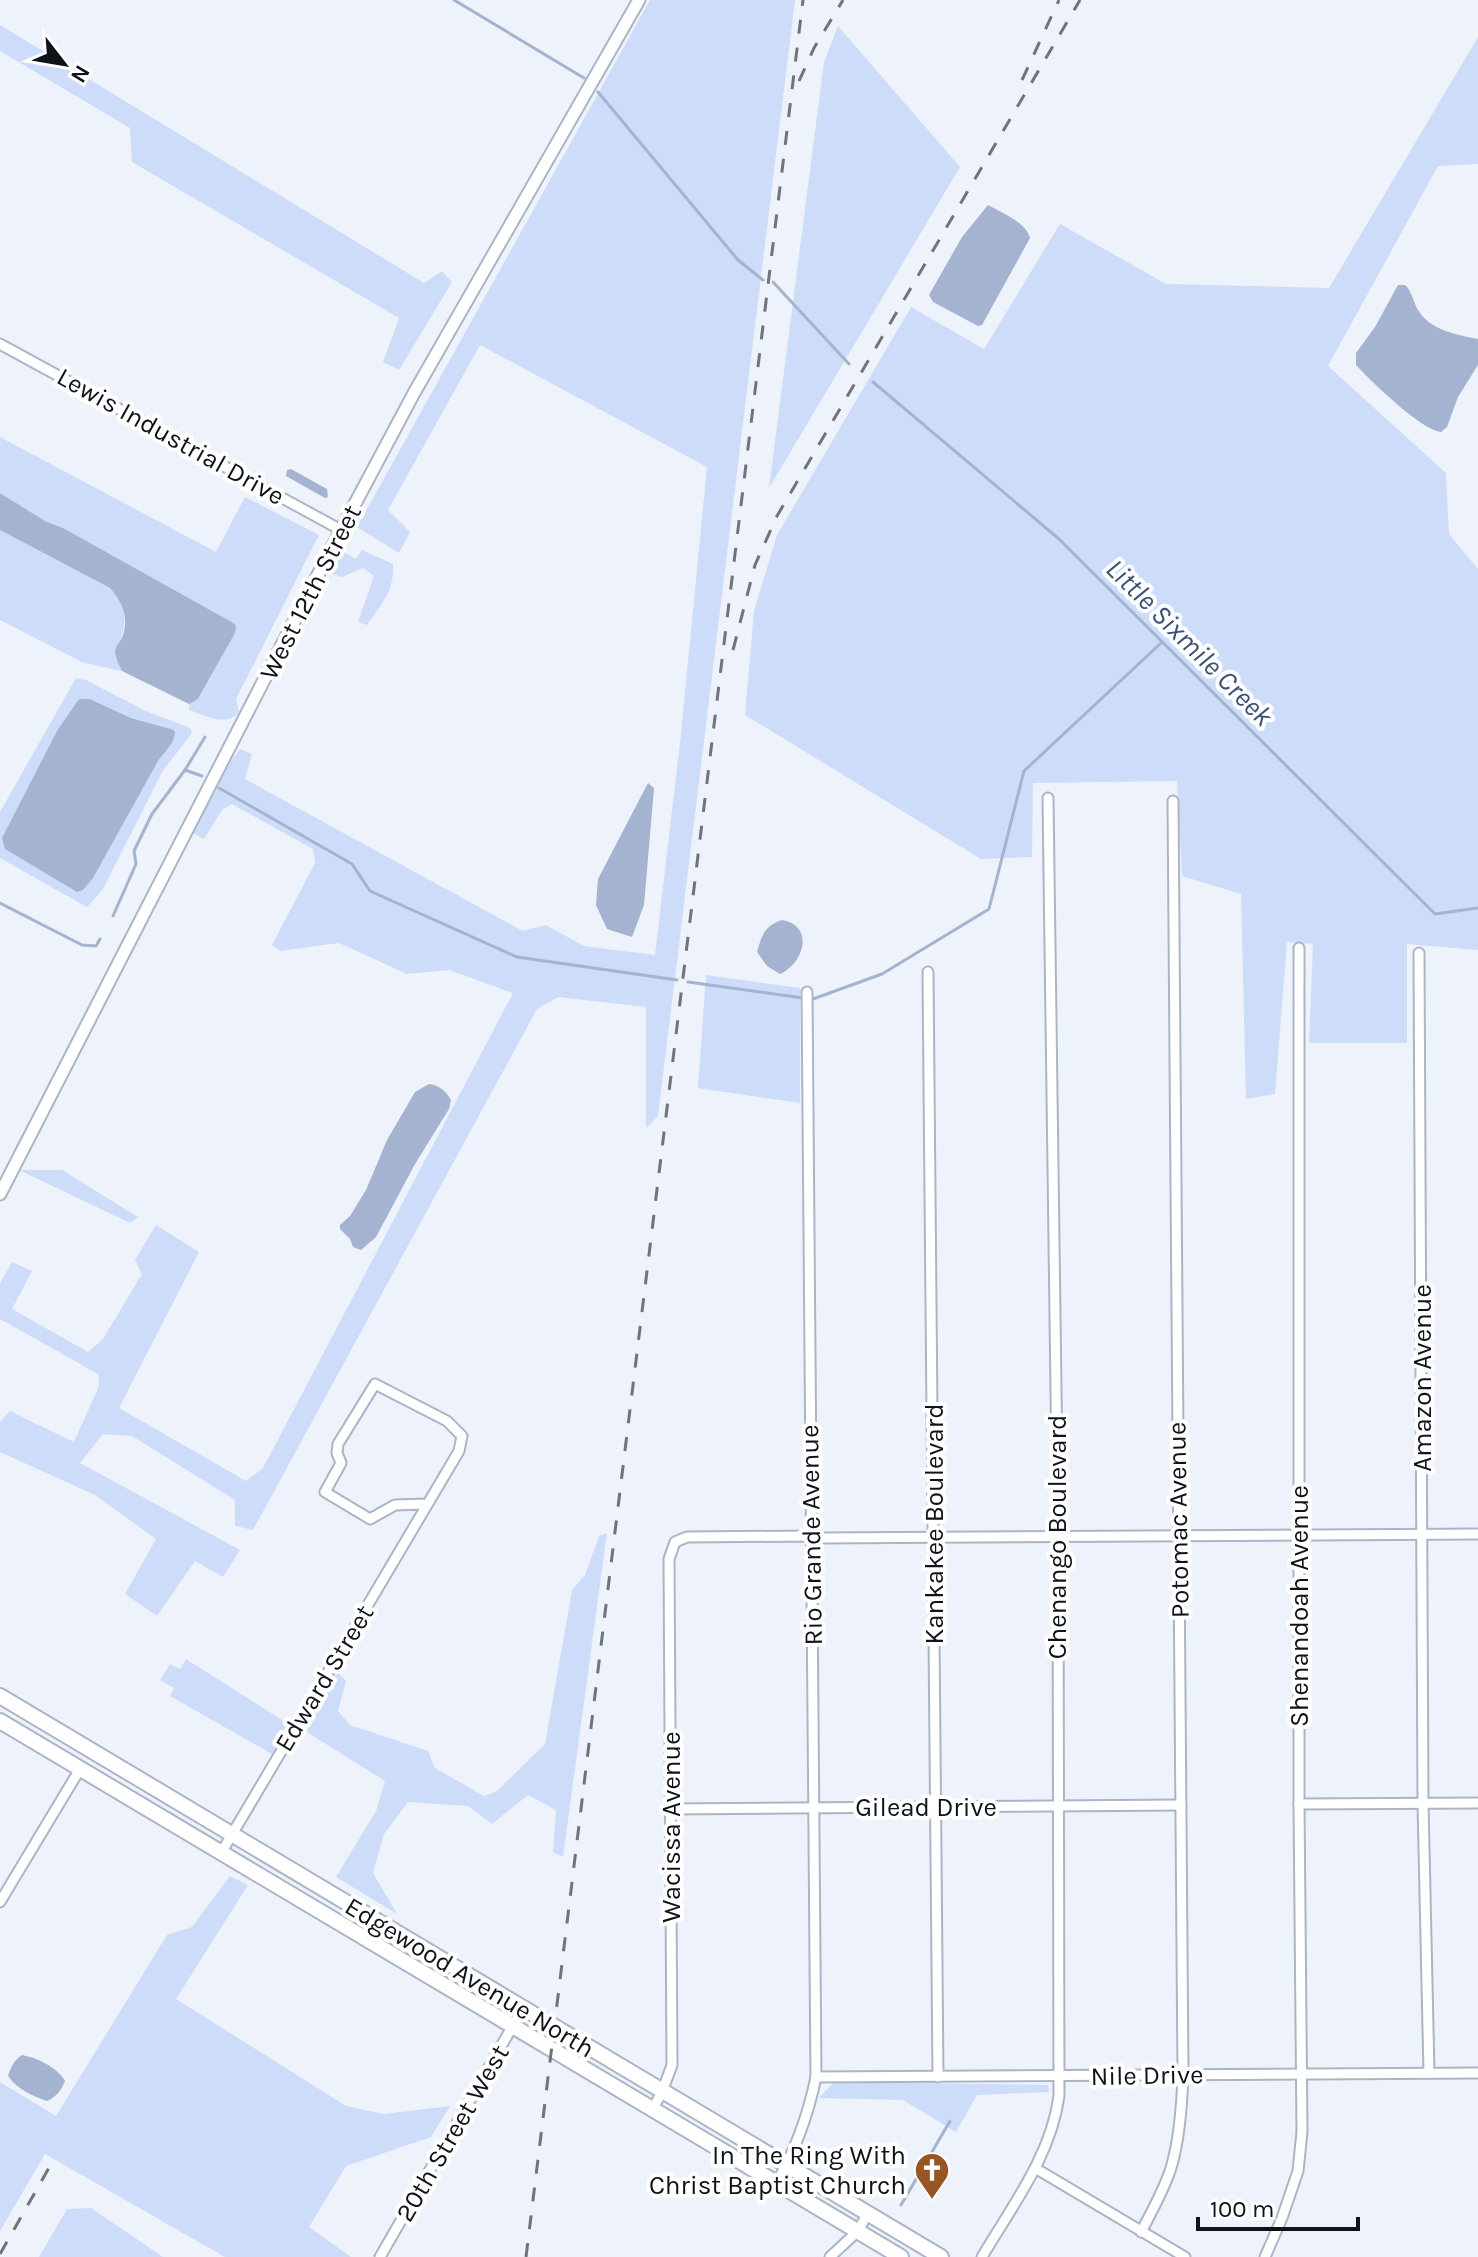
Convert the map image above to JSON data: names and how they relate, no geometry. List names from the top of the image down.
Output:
{
  "streets": {
    "main road": ["Edgewood Avenue North"],
    "street": [
      "Lewis Industrial Drive",
      "West 12th Street",
      "Amazon Avenue",
      "Potomac Avenue",
      "Kankakee Boulevard",
      "Rio Grande Avenue",
      "Chenango Boulevard",
      "Shenandoah Avenue",
      "Edward Street",
      "Gilead Drive",
      "Wacissa Avenue",
      "Nile Drive",
      "20th Street West"
    ]
  },
  "crossings": [
    ["Lewis Industrial Drive", "West 12th Street"],
    ["Amazon Avenue", "Nile Drive"],
    ["Potomac Avenue", "Gilead Drive"],
    ["Potomac Avenue", "Nile Drive"],
    ["Kankakee Boulevard", "Gilead Drive"],
    ["Kankakee Boulevard", "Nile Drive"],
    ["Rio Grande Avenue", "Gilead Drive"],
    ["Rio Grande Avenue", "Wacissa Avenue"],
    ["Rio Grande Avenue", "Edgewood Avenue North"],
    ["Rio Grande Avenue", "Nile Drive"],
    ["Chenango Boulevard", "Gilead Drive"],
    ["Chenango Boulevard", "Nile Drive"],
    ["Shenandoah Avenue", "Nile Drive"],
    ["Edward Street", "Edgewood Avenue North"],
    ["Gilead Drive", "Wacissa Avenue"],
    ["Wacissa Avenue", "Edgewood Avenue North"],
    ["Edgewood Avenue North", "20th Street West"]
  ],
  "water": ["Little Sixmile Creek"],
  "places": {
    "church": ["In The Ring With Christ Baptist Church"]
  },
  "scale_bar": "100 m",
  "north": "bottom right"
}
